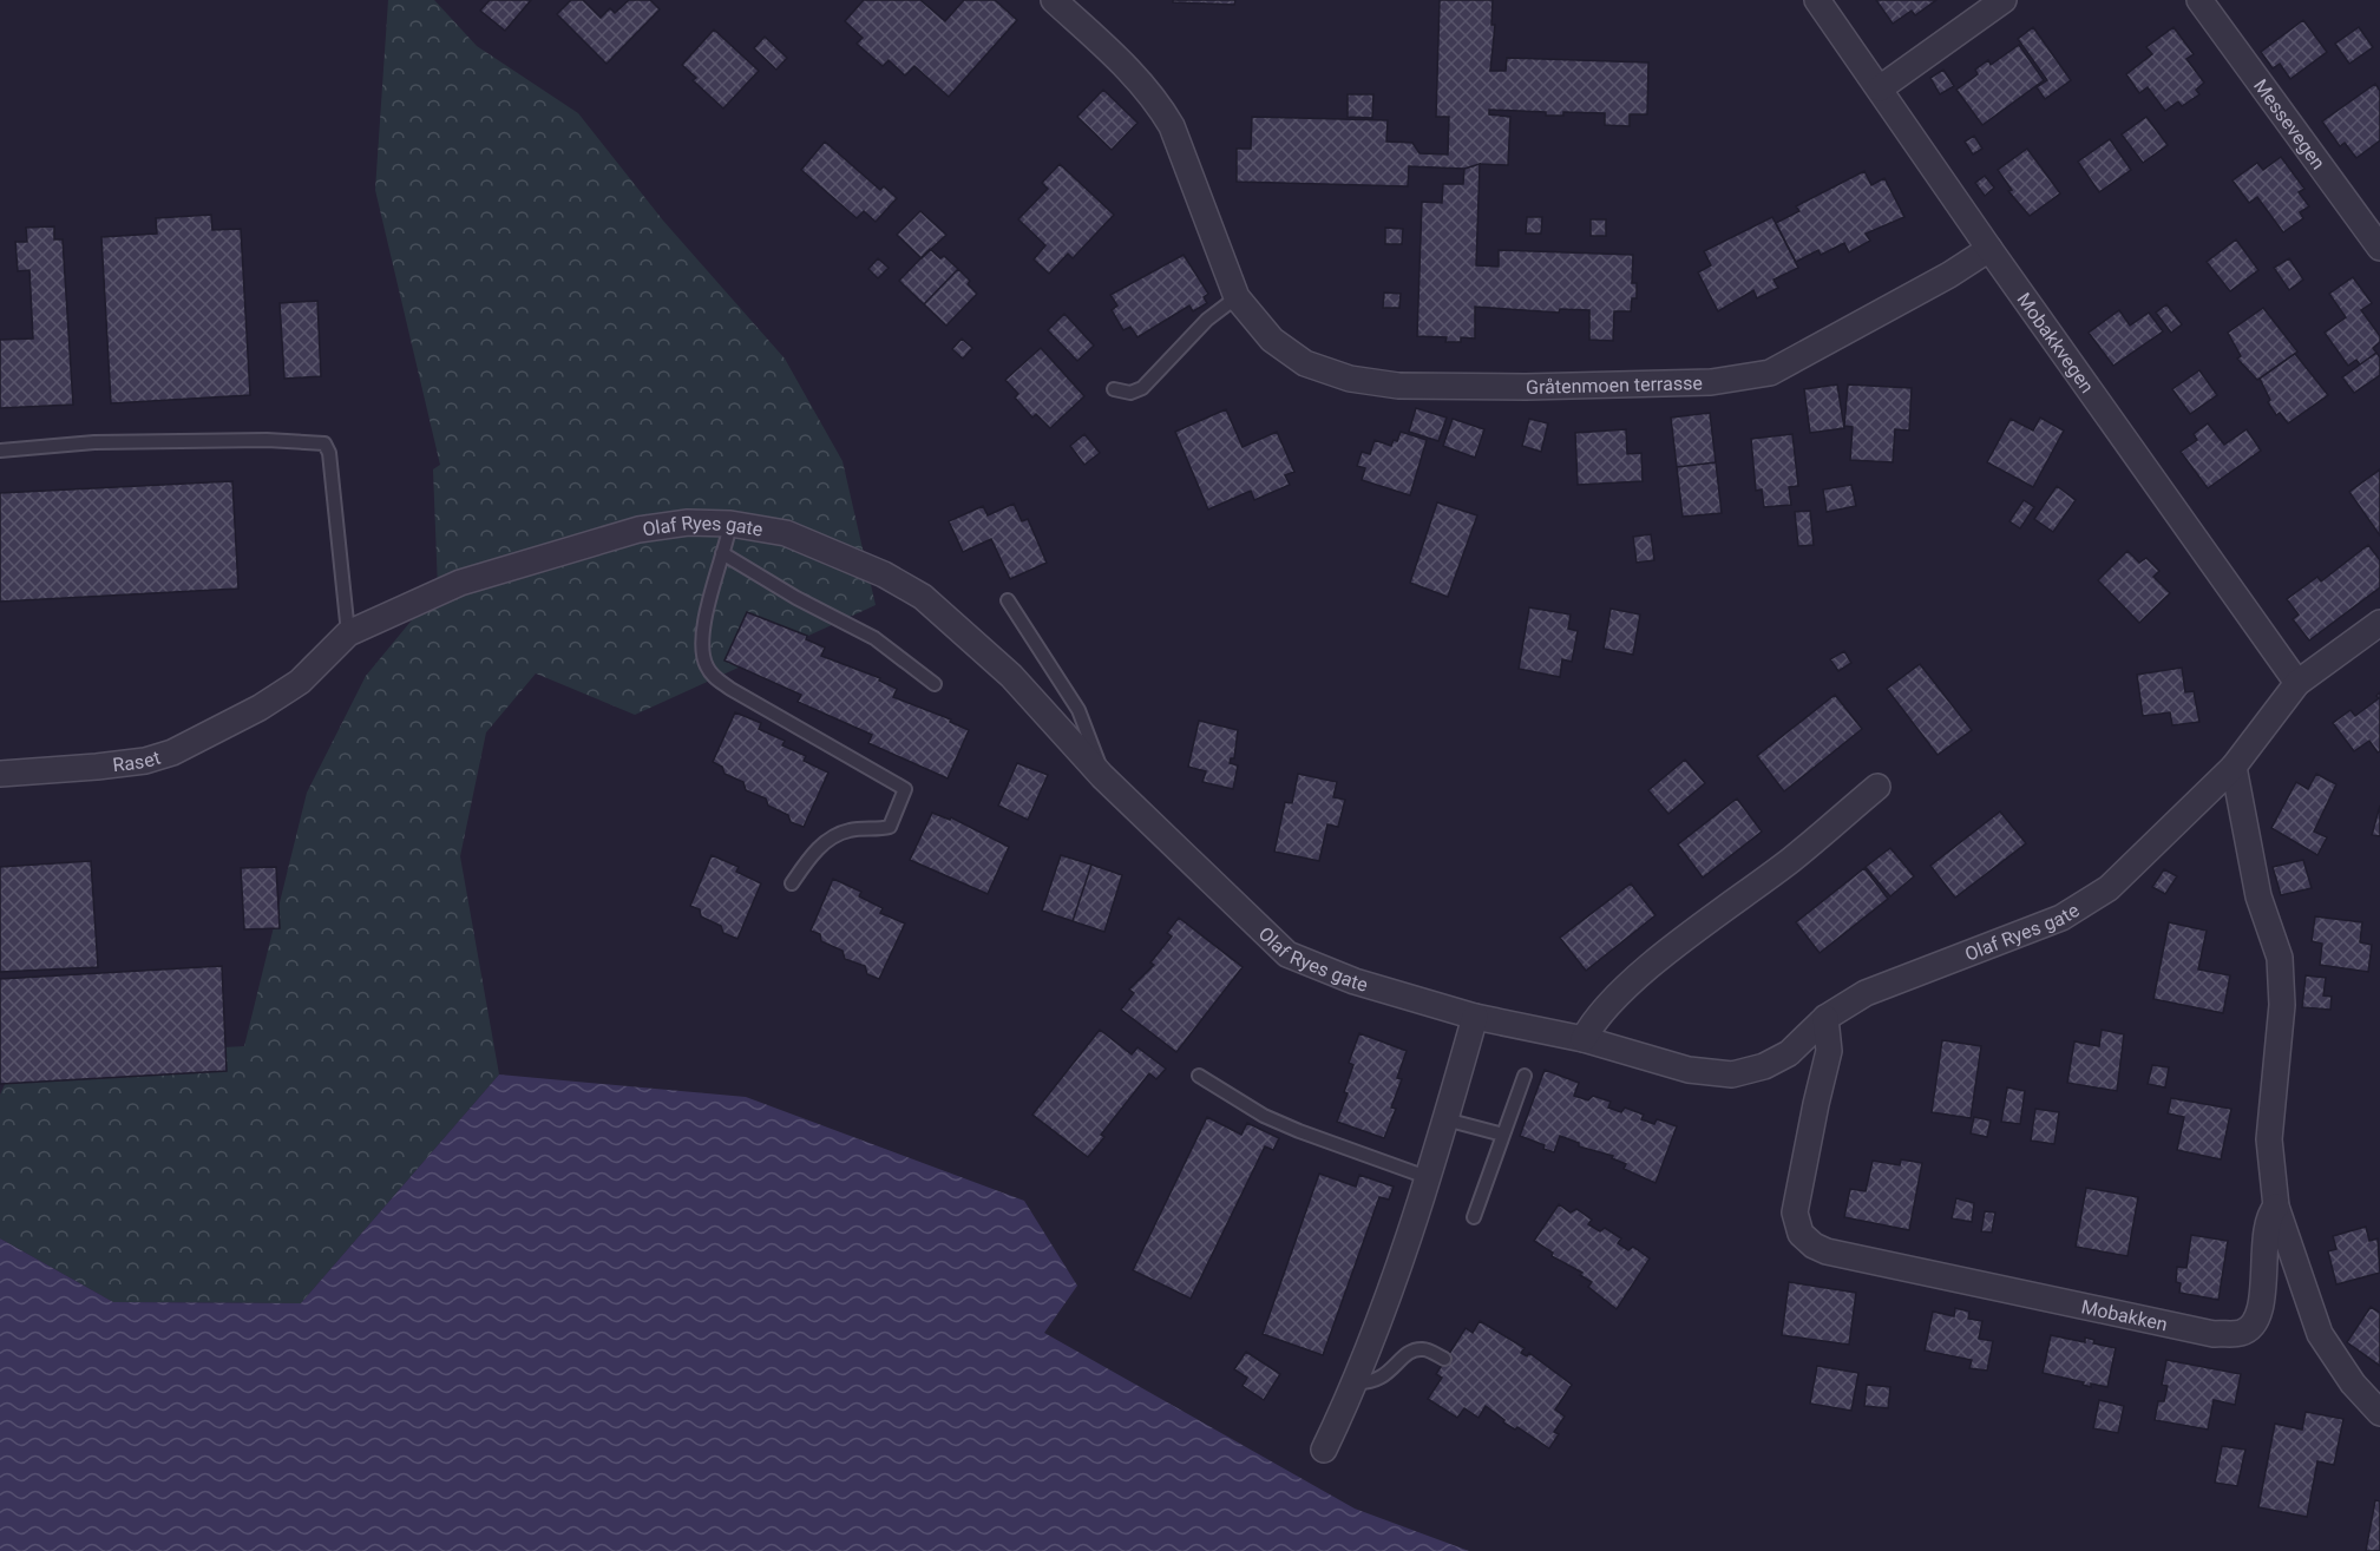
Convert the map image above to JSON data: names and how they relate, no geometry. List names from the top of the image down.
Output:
{
  "streets": {
    "street": [
      "Messevegen",
      "Mobakkvegen",
      "Gråtenmoen terrasse",
      "Olaf Ryes gate",
      "Raset",
      "Mobakken"
    ]
  },
  "crossings": [
    ["Mobakkvegen", "Gråtenmoen terrasse"],
    ["Mobakkvegen", "Olaf Ryes gate"],
    ["Olaf Ryes gate", "Raset"],
    ["Olaf Ryes gate", "Mobakken"]
  ]
}
